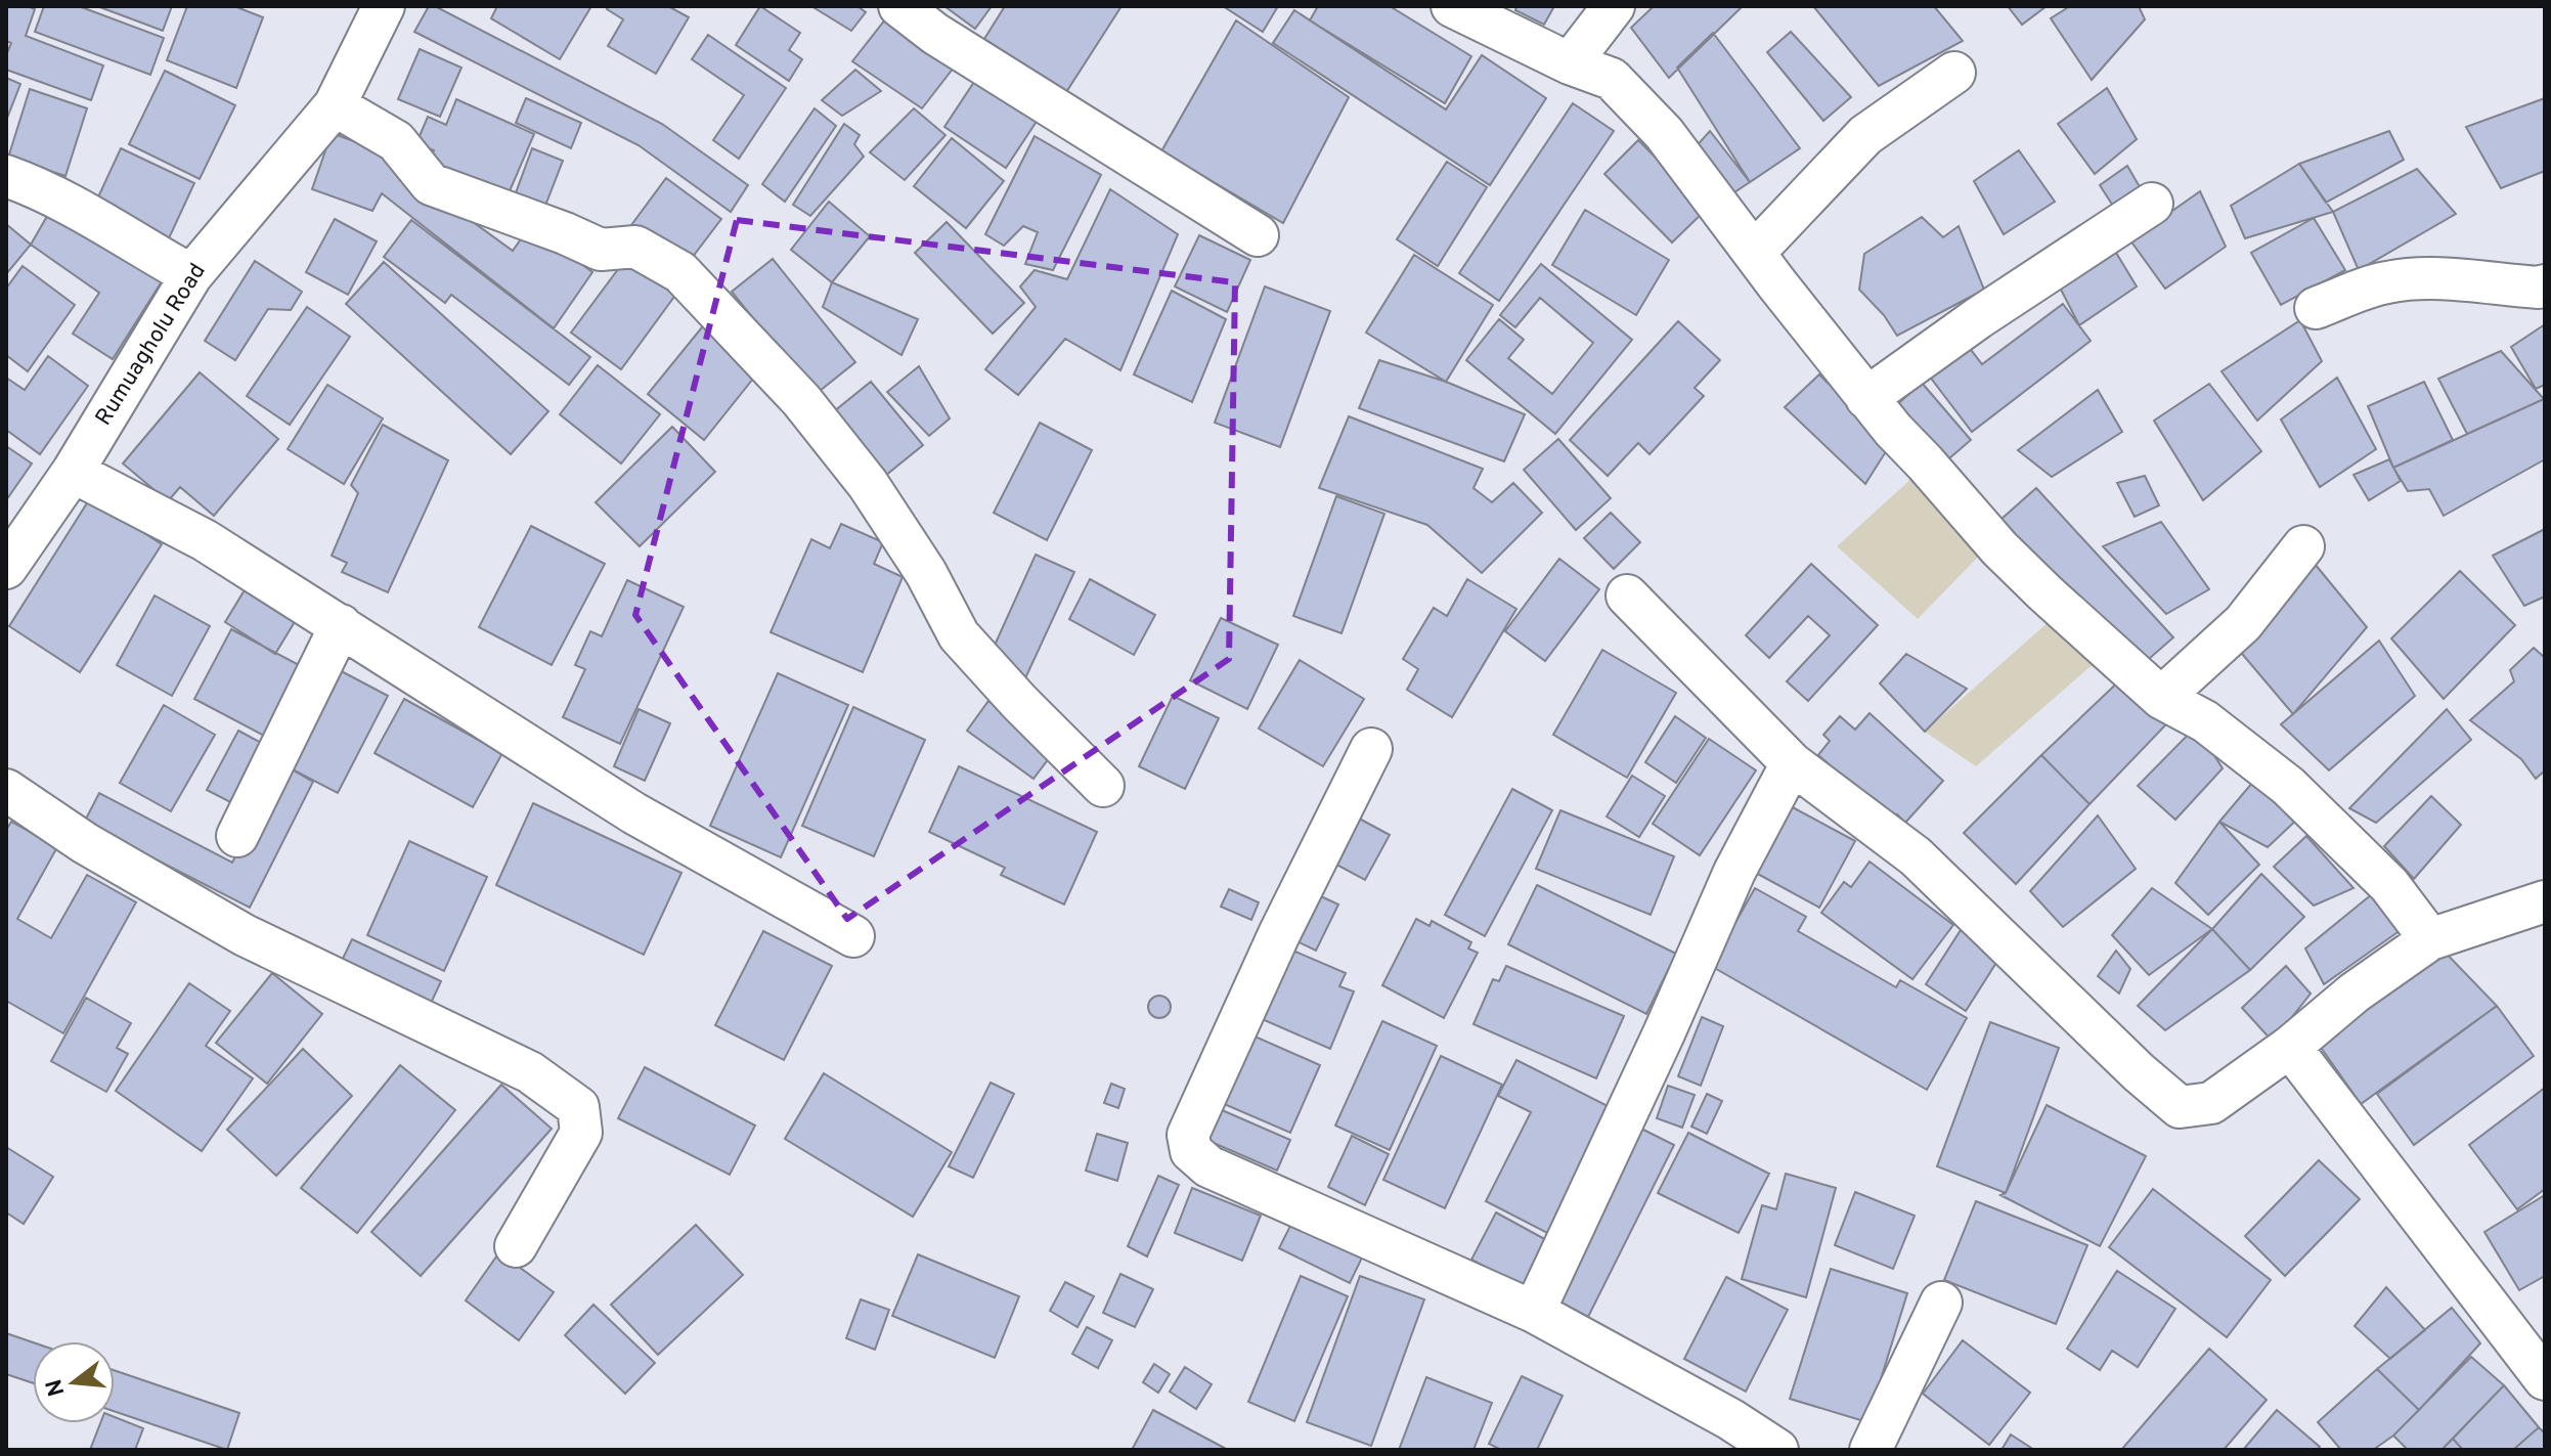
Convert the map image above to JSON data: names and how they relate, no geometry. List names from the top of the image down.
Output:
{
  "streets": {
    "street": ["Rumuagholu Road"]
  },
  "north": "left"
}
